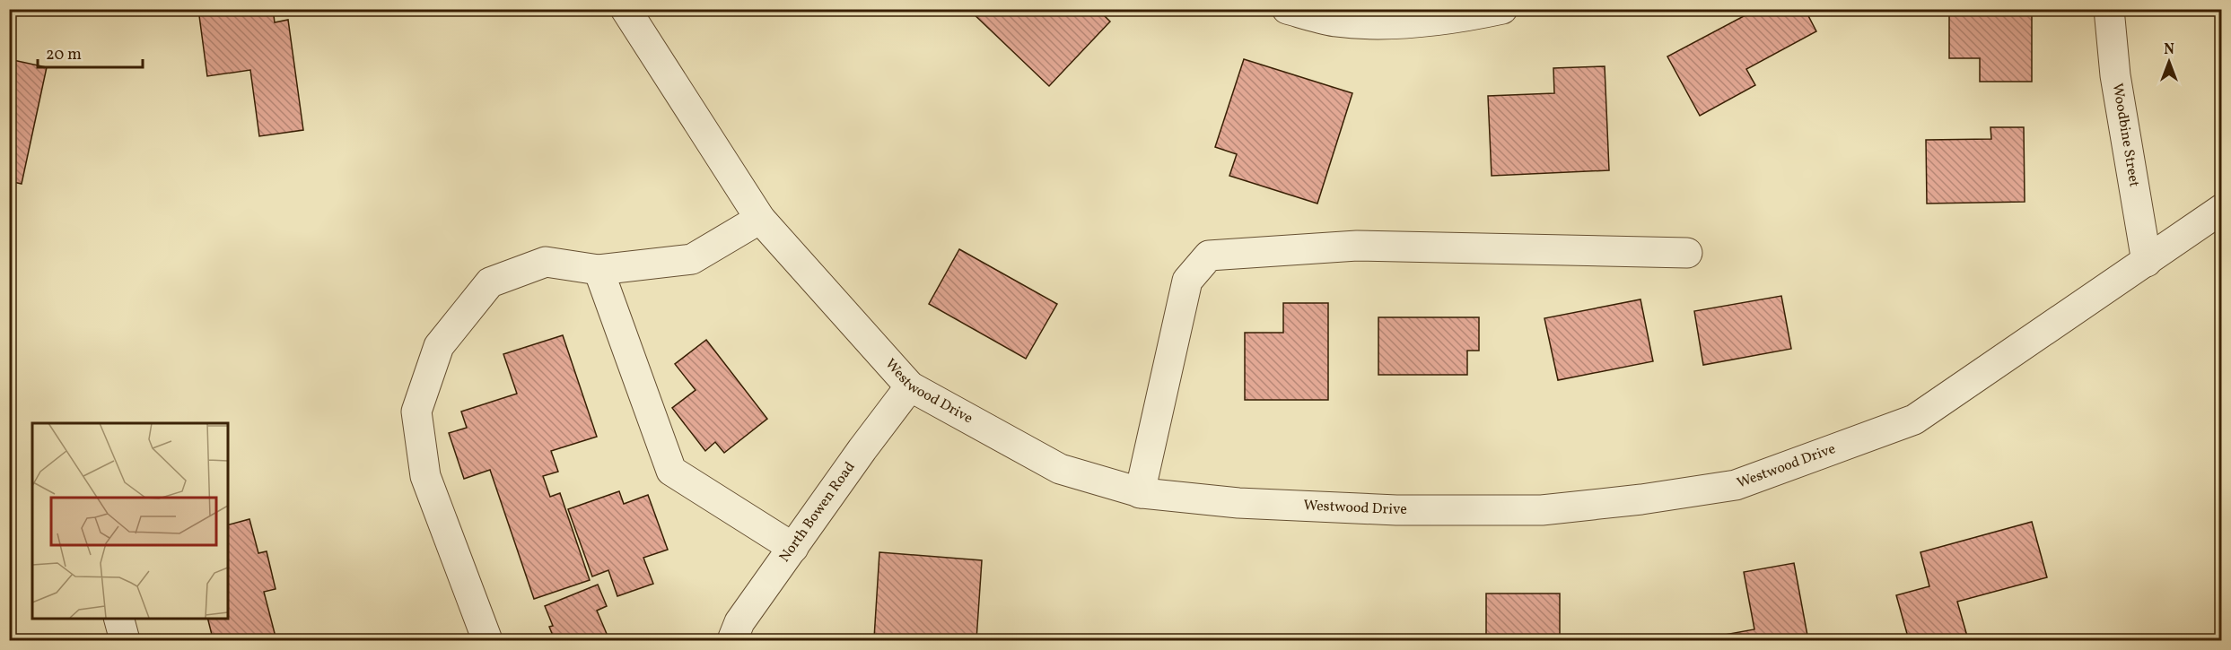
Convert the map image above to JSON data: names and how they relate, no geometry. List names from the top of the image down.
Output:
{
  "streets": {
    "street": ["Woodbine Street", "Westwood Drive", "North Bowen Road"]
  },
  "crossings": [
    ["Woodbine Street", "Westwood Drive"],
    ["Westwood Drive", "North Bowen Road"]
  ],
  "scale_bar": "20 m",
  "north": "top"
}
